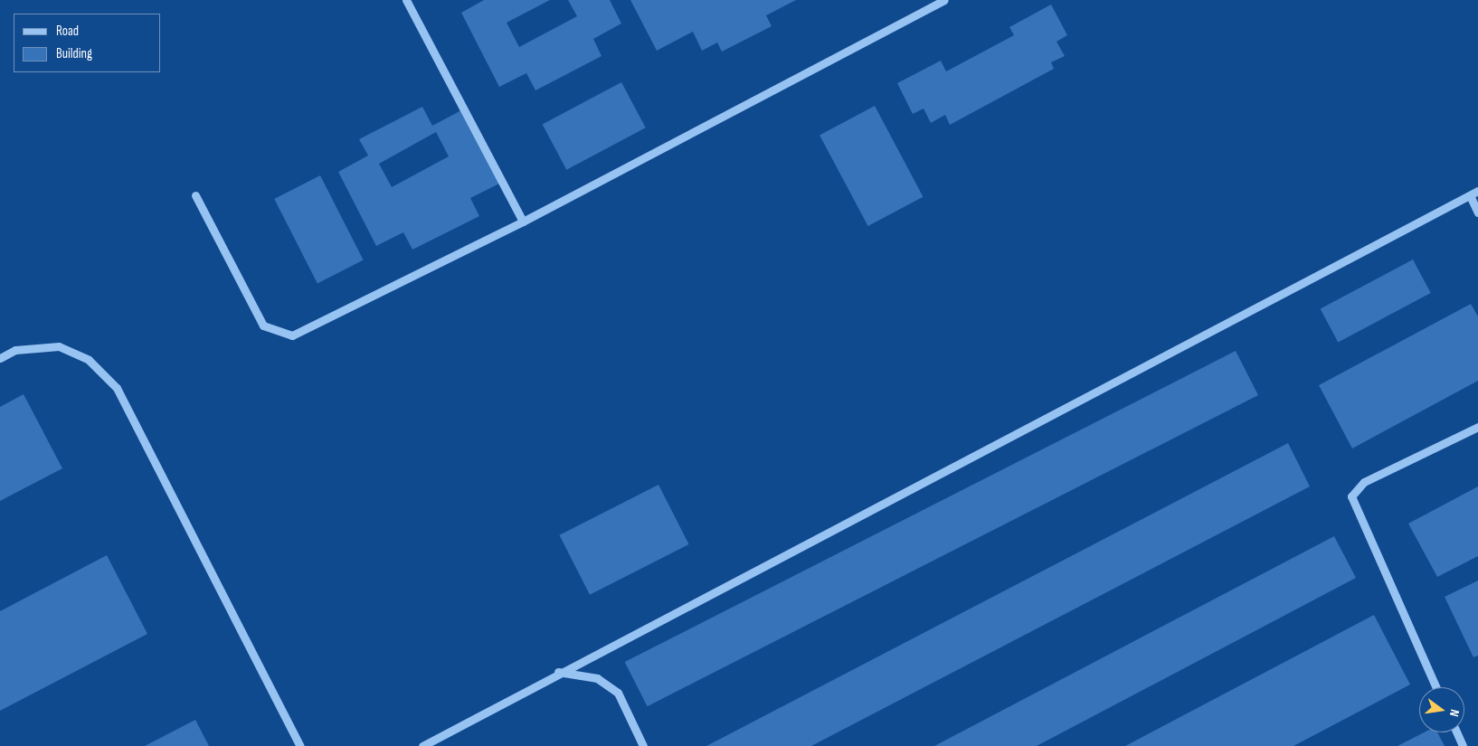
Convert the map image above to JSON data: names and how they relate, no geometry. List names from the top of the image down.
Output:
{
  "legend": ["Road", "Building"],
  "north": "right"
}
